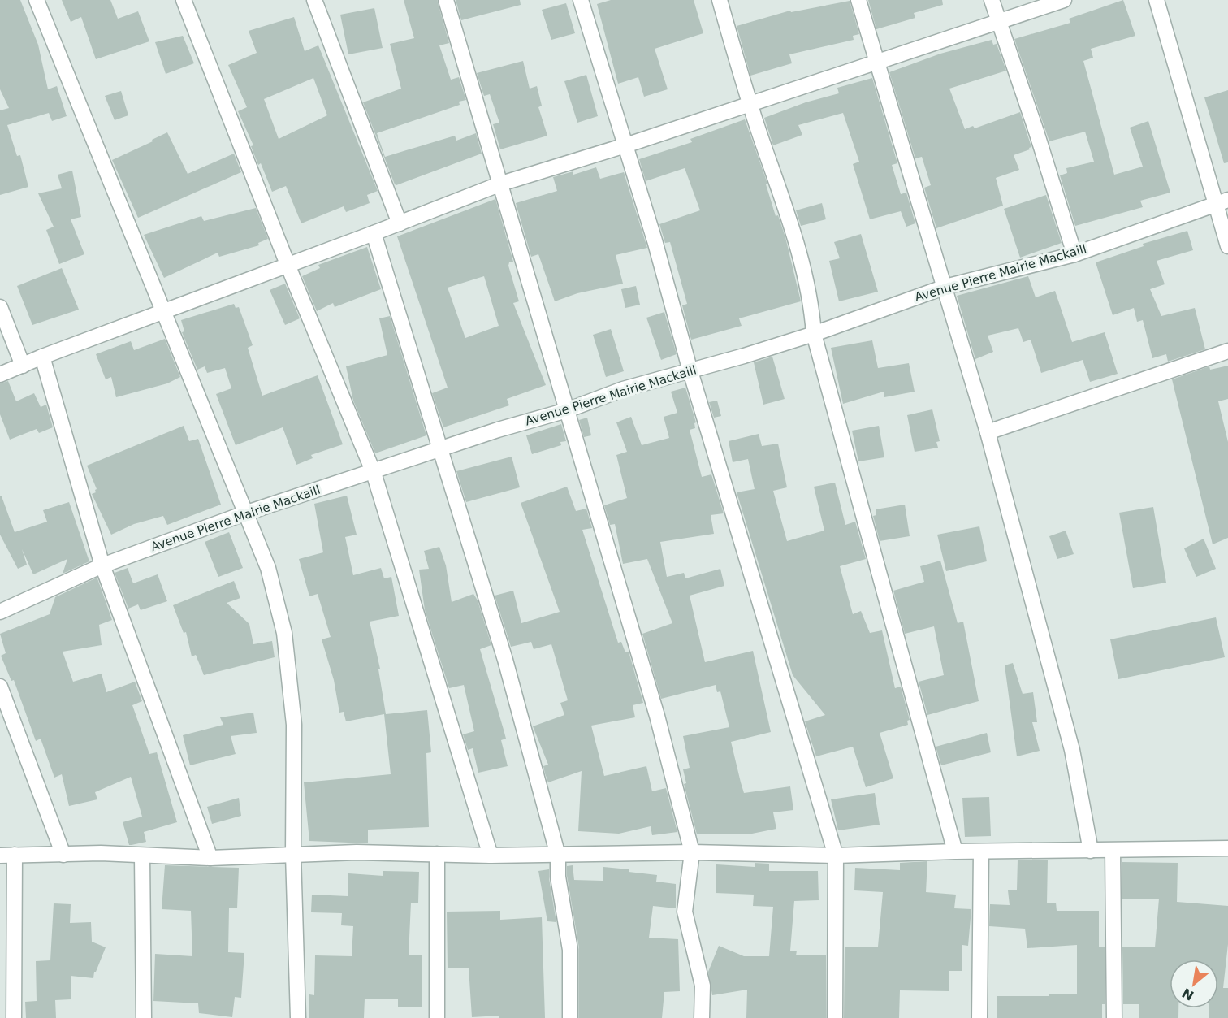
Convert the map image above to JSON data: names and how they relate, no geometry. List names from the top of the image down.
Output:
{
  "streets": {
    "street": ["Avenue Pierre Mairie Mackaill"]
  },
  "north": "bottom left"
}
